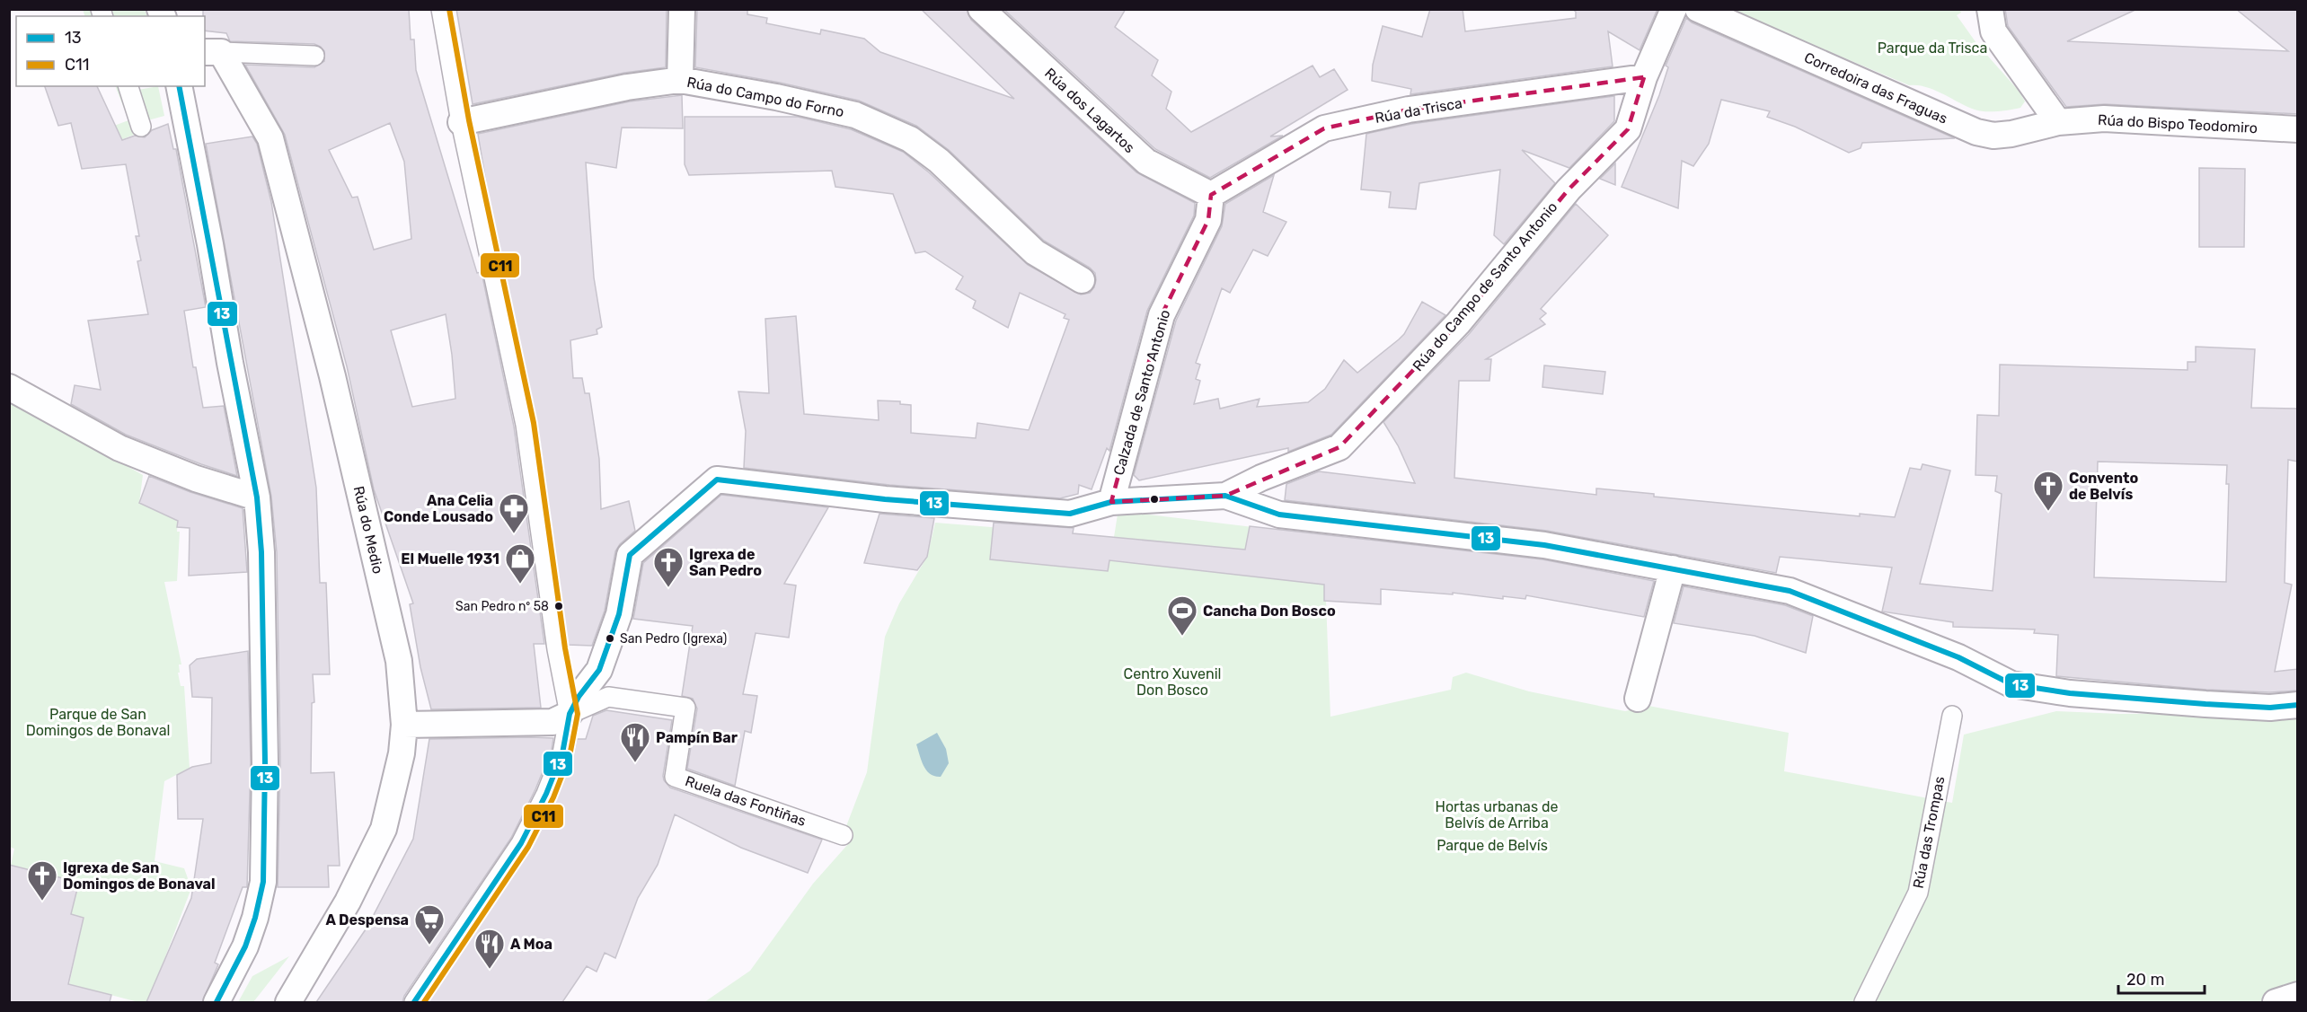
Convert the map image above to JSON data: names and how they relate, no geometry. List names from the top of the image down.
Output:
{
  "streets": {
    "street": [
      "Corredoira das Fraguas",
      "Rúa do Campo do Forno",
      "Rúa dos Lagartos",
      "Rúa da Trisca",
      "Rúa do Bispo Teodomiro",
      "Rúa do Campo de Santo Antonio",
      "Calzada de Santo Antonio",
      "Rúa do Medio",
      "Ruela das Fontiñas",
      "Rúa das Trompas"
    ]
  },
  "crossings": [
    ["Corredoira das Fraguas", "Rúa do Bispo Teodomiro"],
    ["Rúa dos Lagartos", "Rúa da Trisca"],
    ["Rúa dos Lagartos", "Calzada de Santo Antonio"],
    ["Rúa da Trisca", "Rúa do Campo de Santo Antonio"],
    ["Rúa da Trisca", "Calzada de Santo Antonio"]
  ],
  "parks": [
    "Parque da Trisca",
    "Centro Xuvenil Don Bosco",
    "Parque de San Domingos de Bonaval",
    "Hortas urbanas de Belvís de Arriba",
    "Parque de Belvís"
  ],
  "places": {
    "church": ["Convento de Belvís", "Igrexa de San Pedro", "Igrexa de San Domingos de Bonaval"],
    "pharmacy": ["Ana Celia Conde Lousado"],
    "shop": ["El Muelle 1931"],
    "other": ["San Pedro nº 58", "San Pedro (Igrexa)"],
    "sports": ["Cancha Don Bosco"],
    "restaurant": ["Pampín Bar", "A Moa"],
    "supermarket": ["A Despensa"]
  },
  "lines": ["transit line C11", "transit line 13"],
  "legend": ["13", "C11"],
  "scale_bar": "20 m"
}
